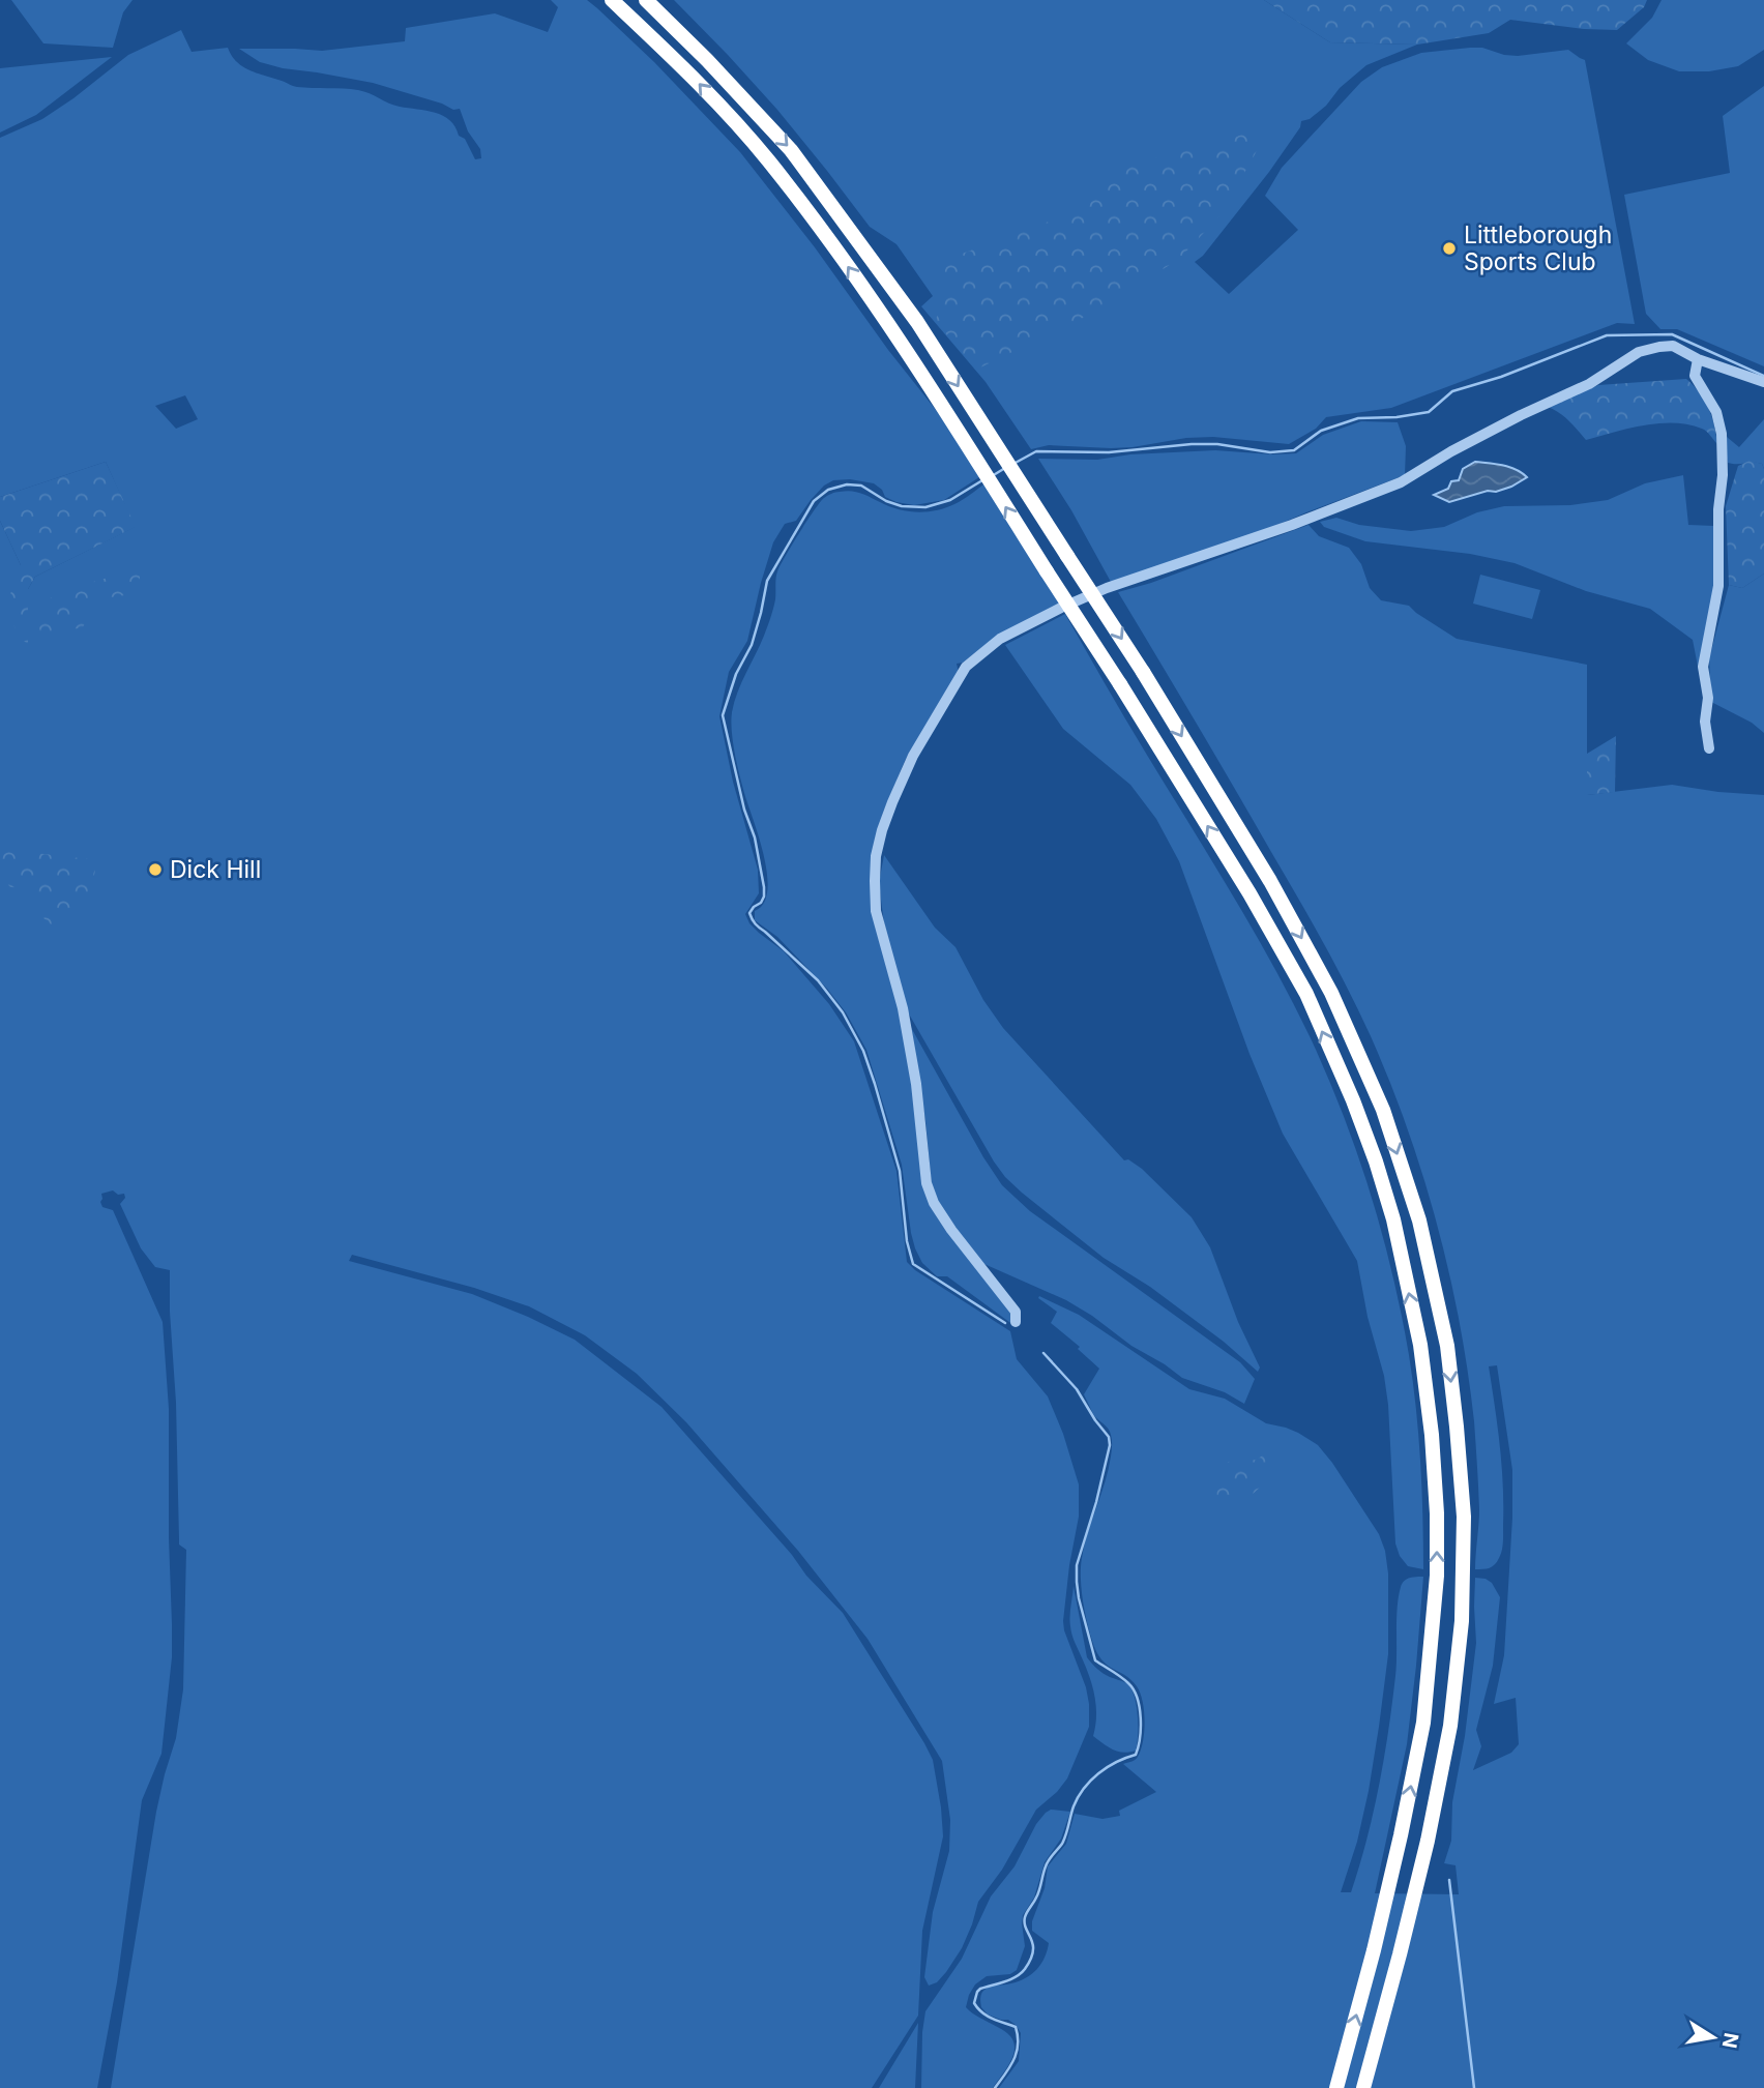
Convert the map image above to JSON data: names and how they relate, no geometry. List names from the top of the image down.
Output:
{
  "places": ["Littleborough Sports Club", "Dick Hill"],
  "north": "right"
}
